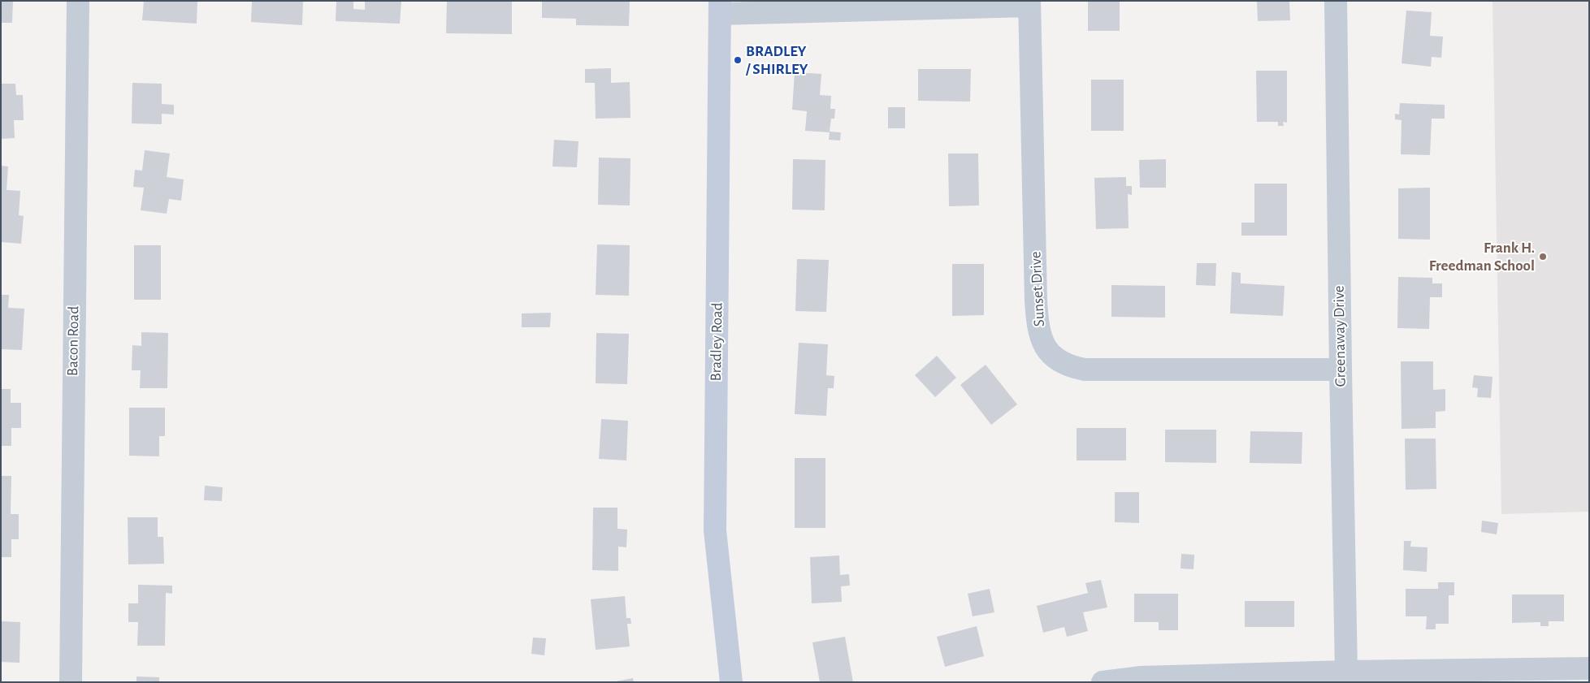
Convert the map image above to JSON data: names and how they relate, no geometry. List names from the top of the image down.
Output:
{
  "streets": {
    "main road": ["Bradley Road"],
    "street": ["Sunset Drive", "Greenaway Drive", "Bacon Road"]
  },
  "crossings": [
    ["Sunset Drive", "Greenaway Drive"]
  ],
  "places": ["BRADLEY / SHIRLEY", "Frank H. Freedman School"]
}
